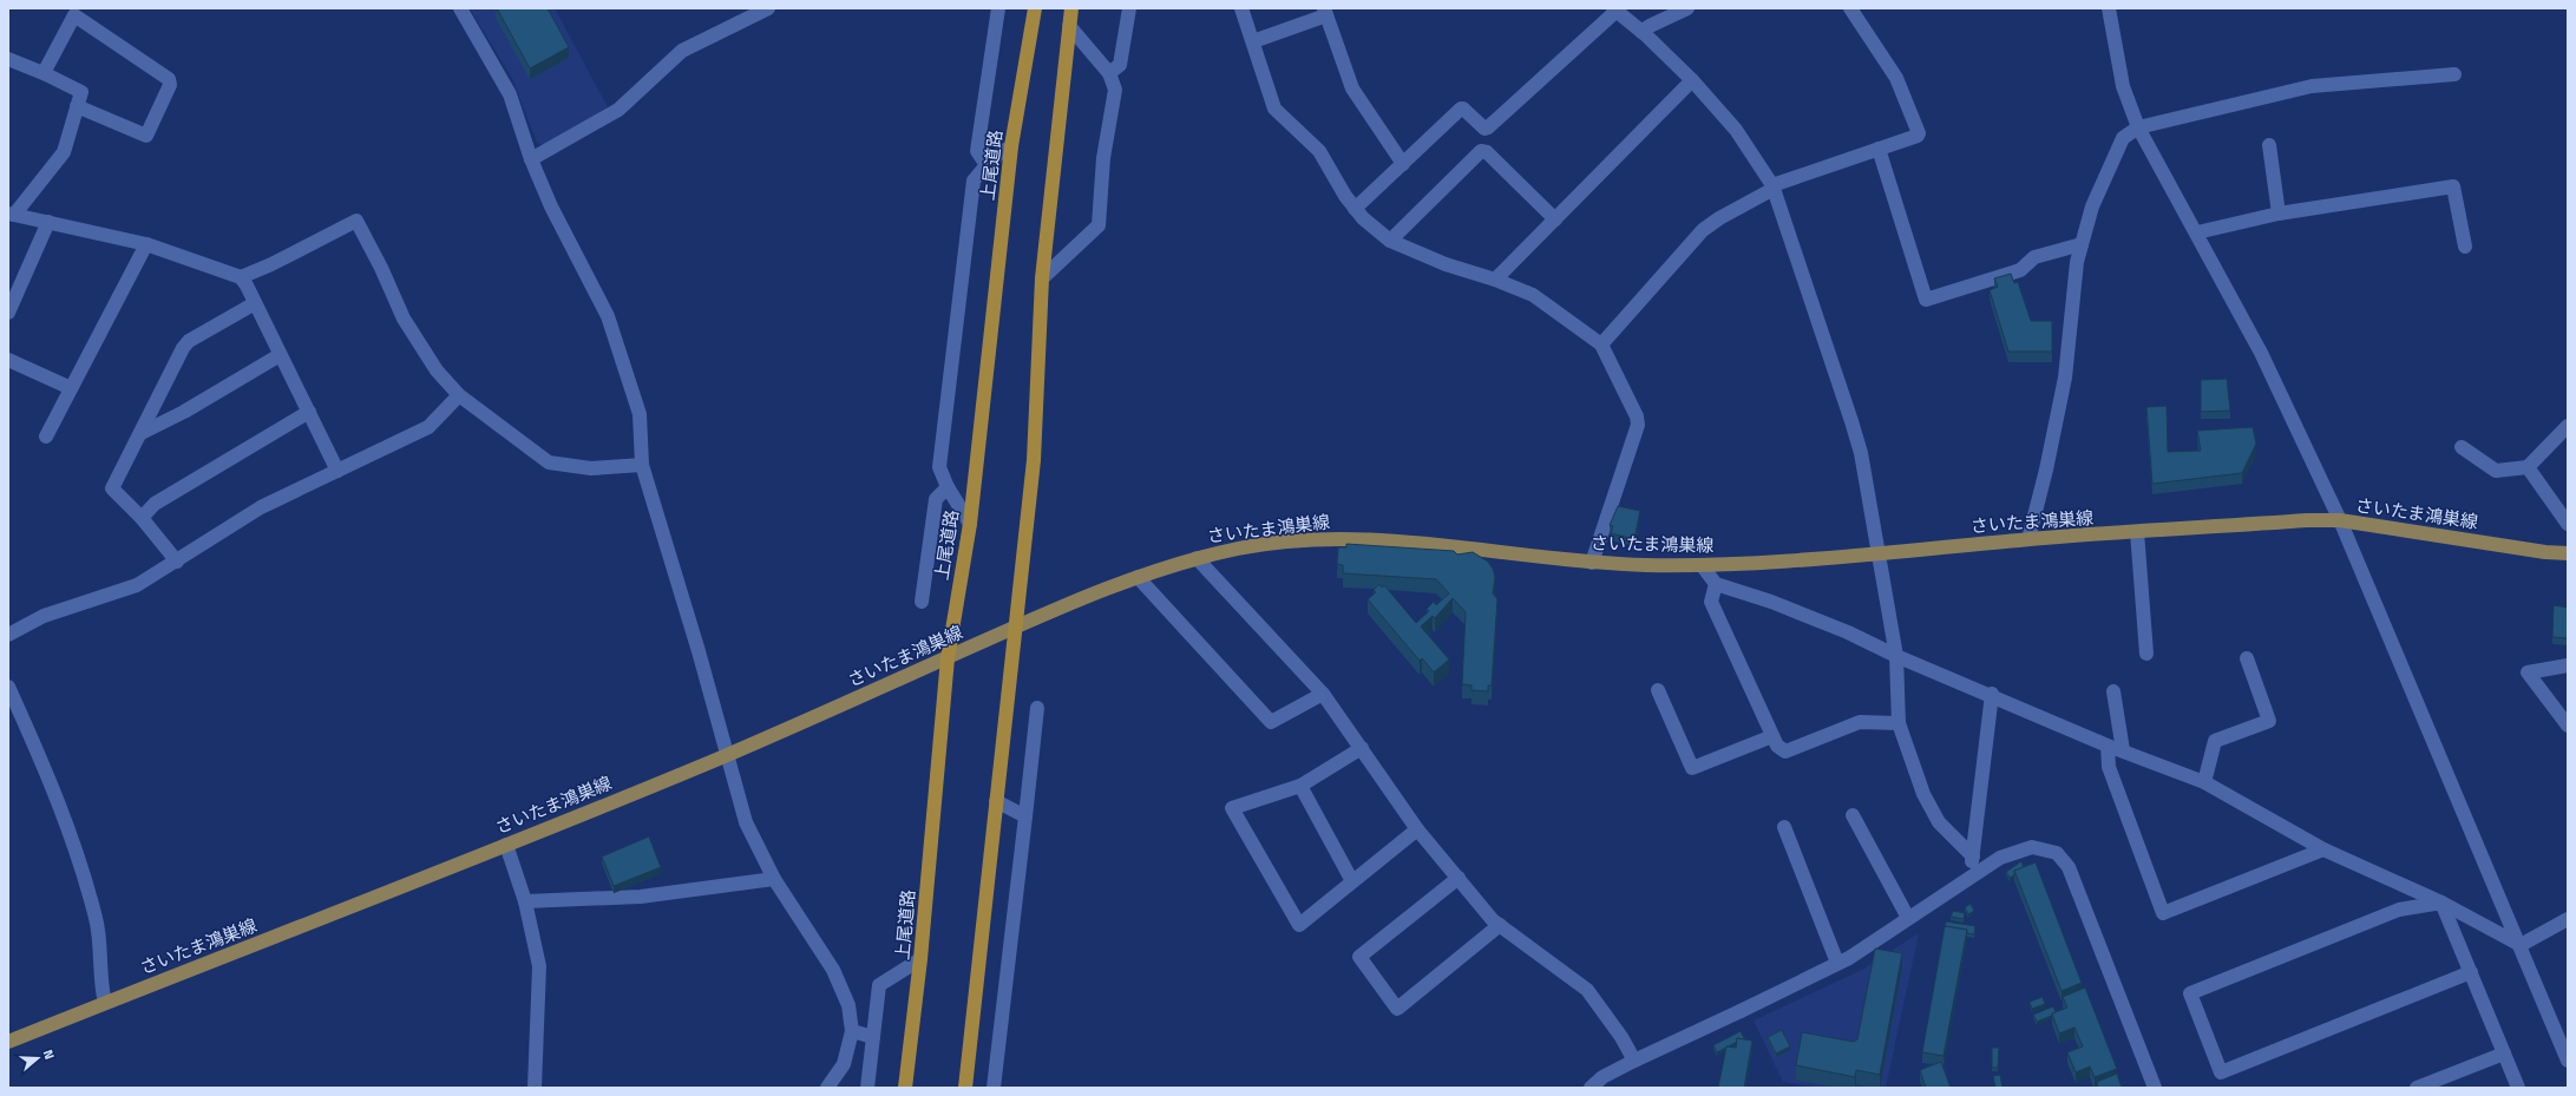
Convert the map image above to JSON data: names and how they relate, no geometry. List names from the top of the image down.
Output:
{
  "streets": {
    "highway": ["上尾道路"],
    "main road": ["さいたま鴻巣線"]
  },
  "crossings": [
    ["上尾道路", "さいたま鴻巣線"]
  ],
  "north": "right"
}
